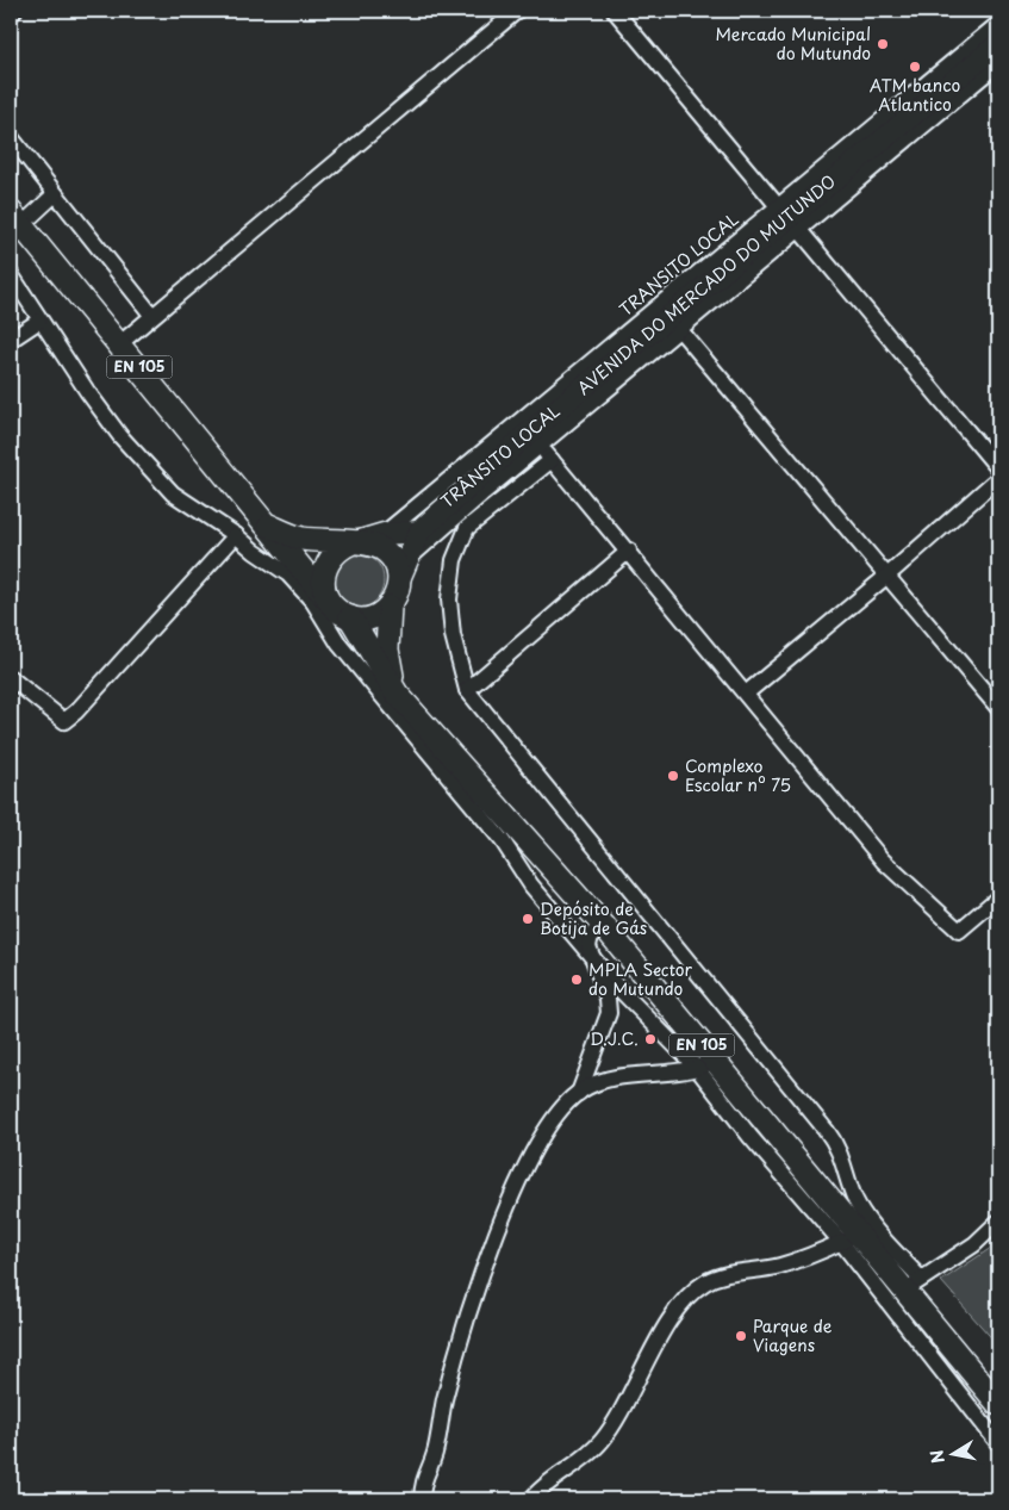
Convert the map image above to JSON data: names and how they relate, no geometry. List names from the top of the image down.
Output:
{
  "streets": {
    "main road": ["AVENIDA DO MERCADO DO MUTUNDO", "EN 105"],
    "street": ["TRANSITO LOCAL", "TRÂNSITO LOCAL"]
  },
  "crossings": [
    ["AVENIDA DO MERCADO DO MUTUNDO", "EN 105"],
    ["AVENIDA DO MERCADO DO MUTUNDO", "TRÂNSITO LOCAL"]
  ],
  "places": [
    "Mercado Municipal do Mutundo",
    "ATM banco Atlantico",
    "Complexo Escolar nº 75",
    "Depósito de Botija de Gás",
    "MPLA Sector do Mutundo",
    "D.J.C.",
    "Parque de Viagens"
  ],
  "north": "left"
}
